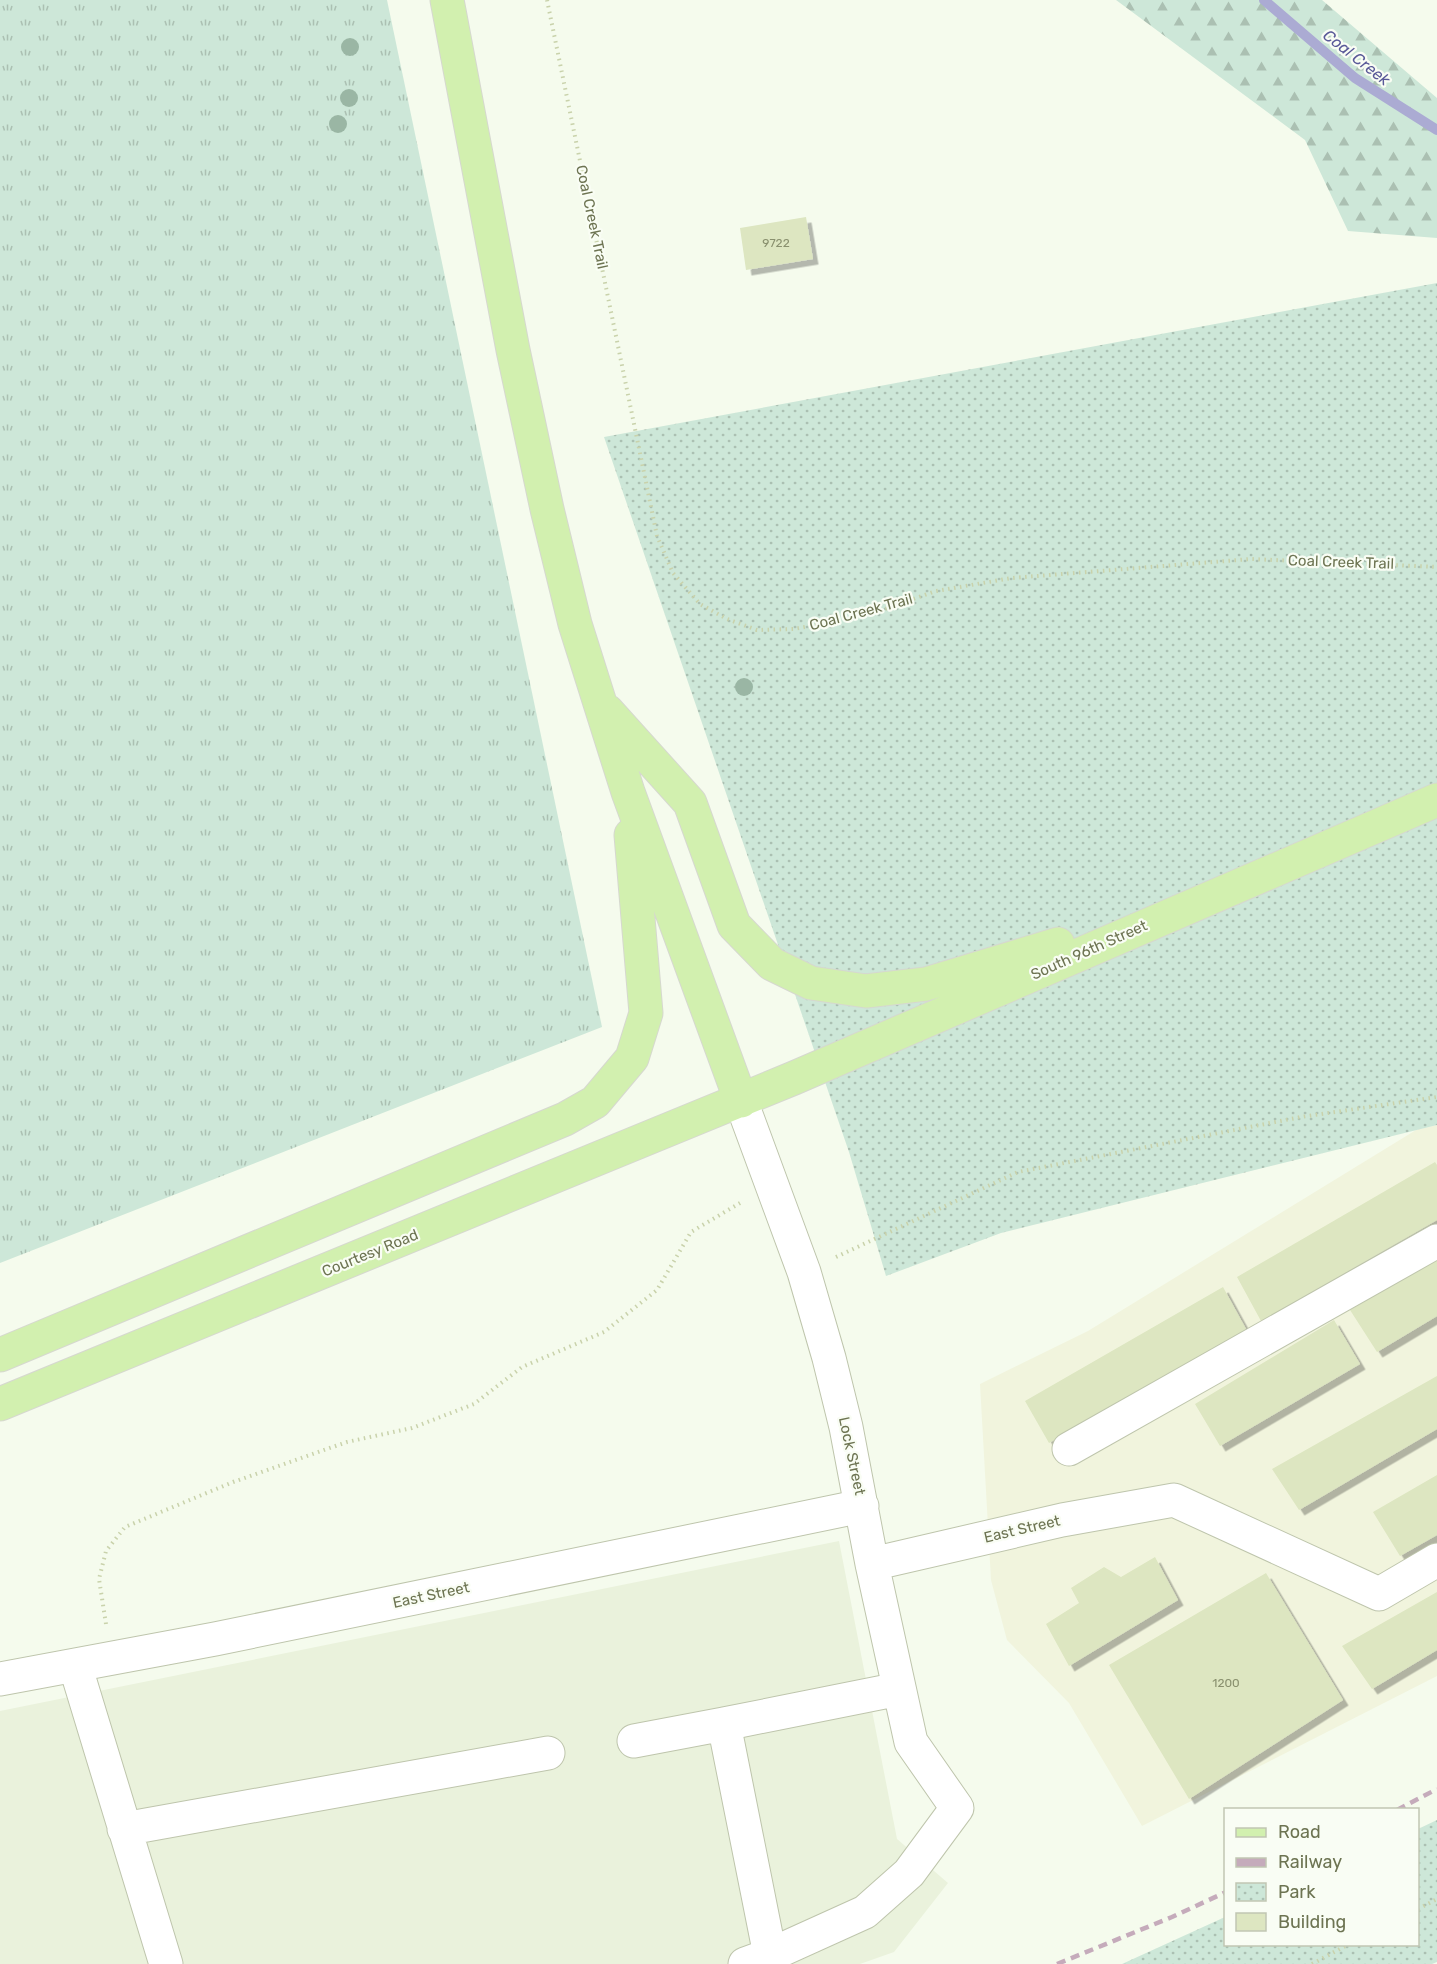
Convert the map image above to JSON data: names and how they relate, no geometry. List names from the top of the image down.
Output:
{
  "streets": {
    "main road": ["South 96th Street", "Courtesy Road"],
    "street": ["Lock Street", "East Street"],
    "path": ["Coal Creek Trail"]
  },
  "crossings": [
    ["South 96th Street", "Courtesy Road"],
    ["South 96th Street", "Lock Street"],
    ["Courtesy Road", "Lock Street"],
    ["Lock Street", "East Street"]
  ],
  "water": ["Coal Creek"],
  "house_numbers": ["9722", "1200"],
  "legend": [
    "Road",
    "Railway",
    "Park",
    "Building"
  ]
}
